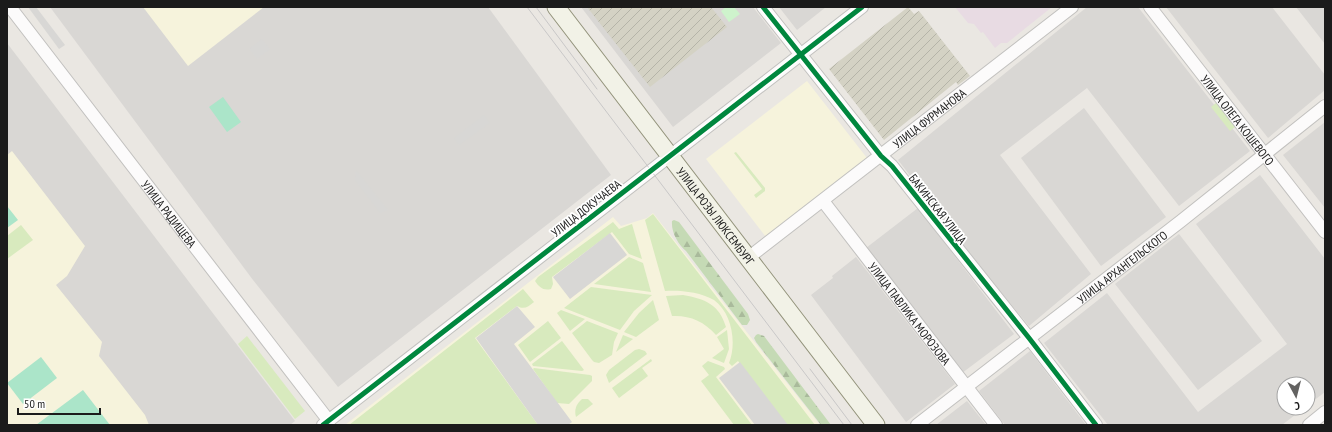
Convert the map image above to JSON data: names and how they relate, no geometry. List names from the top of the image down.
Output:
{
  "streets": {
    "main road": ["УЛИЦА РОЗЫ ЛЮКСЕМБУРГ"],
    "street": [
      "УЛИЦА ФУРМАНОВА",
      "УЛИЦА ОЛЕГА КОШЕВОГО",
      "УЛИЦА ДОКУЧАЕВА",
      "БАКИНСКАЯ УЛИЦА",
      "УЛИЦА РАДИЩЕВА",
      "УЛИЦА АРХАНГЕЛЬСКОГО",
      "УЛИЦА ПАВЛИКА МОРОЗОВА"
    ]
  },
  "crossings": [
    ["УЛИЦА ФУРМАНОВА", "БАКИНСКАЯ УЛИЦА"],
    ["УЛИЦА ФУРМАНОВА", "УЛИЦА РОЗЫ ЛЮКСЕМБУРГ"],
    ["УЛИЦА ФУРМАНОВА", "УЛИЦА ПАВЛИКА МОРОЗОВА"],
    ["УЛИЦА ОЛЕГА КОШЕВОГО", "УЛИЦА АРХАНГЕЛЬСКОГО"],
    ["УЛИЦА ДОКУЧАЕВА", "БАКИНСКАЯ УЛИЦА"],
    ["УЛИЦА ДОКУЧАЕВА", "УЛИЦА РАДИЩЕВА"],
    ["УЛИЦА ДОКУЧАЕВА", "УЛИЦА РОЗЫ ЛЮКСЕМБУРГ"],
    ["БАКИНСКАЯ УЛИЦА", "УЛИЦА АРХАНГЕЛЬСКОГО"],
    ["УЛИЦА АРХАНГЕЛЬСКОГО", "УЛИЦА ПАВЛИКА МОРОЗОВА"]
  ],
  "scale_bar": "50 m",
  "north": "bottom"
}
